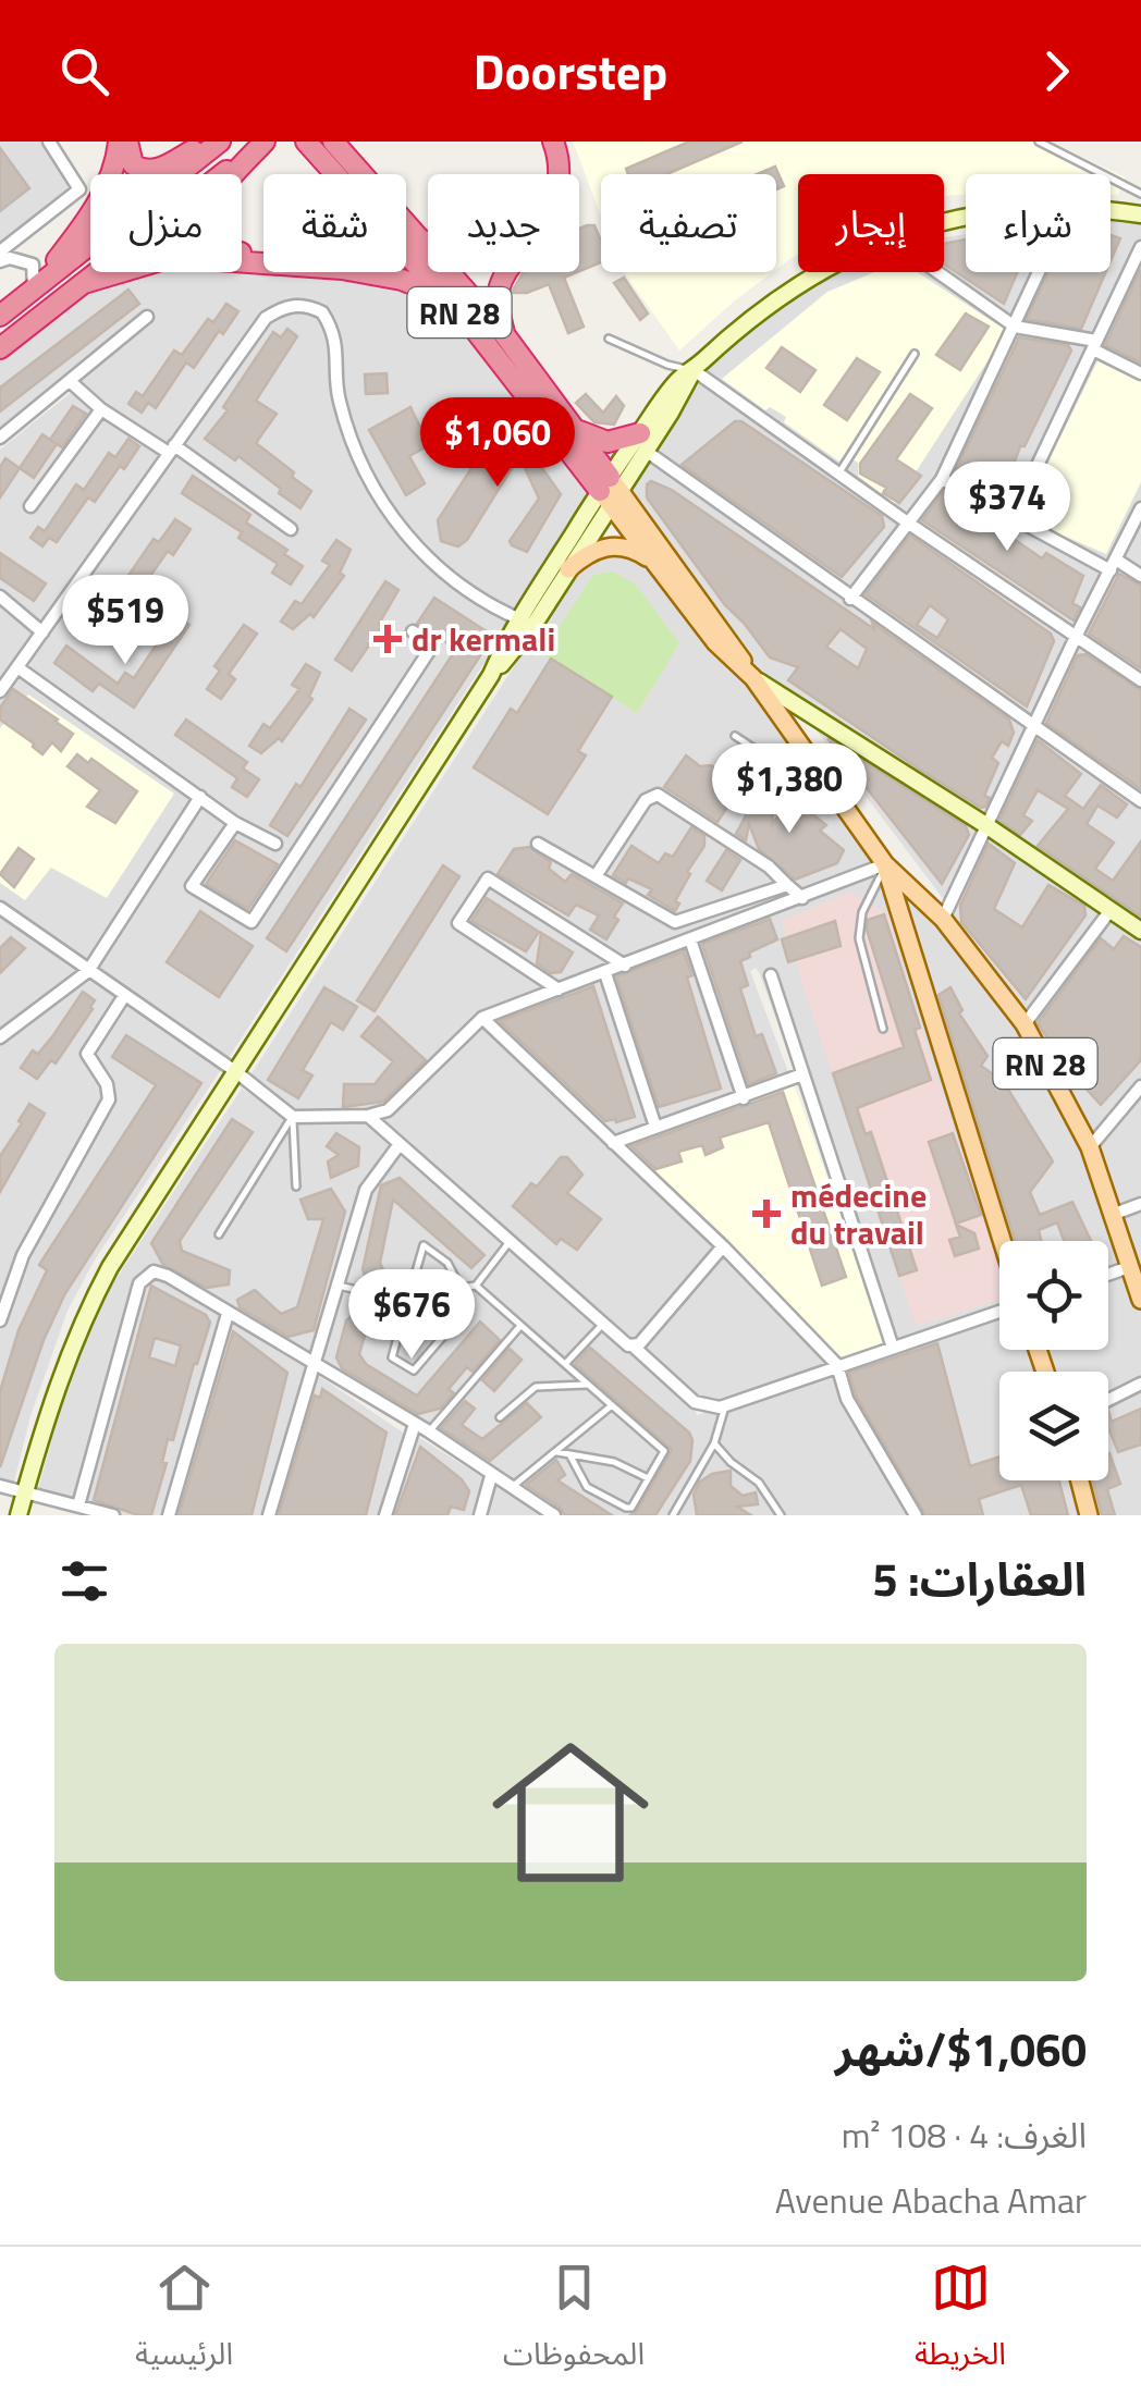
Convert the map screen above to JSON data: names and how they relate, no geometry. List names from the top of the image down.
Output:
{
  "streets": {
    "highway": ["RN 28"]
  },
  "places": {
    "health": ["dr kermali", "médecine du travail"]
  },
  "page": {
    "header": "Doorstep",
    "chip": [
      "شراء",
      "إيجار",
      "تصفية",
      "جديد",
      "شقة",
      "منزل"
    ],
    "price": [
      "$1,060",
      "$374",
      "$519",
      "$1,380",
      "$676"
    ],
    "heading": "العقارات: 5",
    "list": [
      {
        "name": "$1,060/شهر",
        "note": "الغرف: 4 · 108 m² · Avenue Abacha Amar"
      }
    ],
    "tabs": ["الخريطة", "المحفوظات", "الرئيسية"]
  }
}
